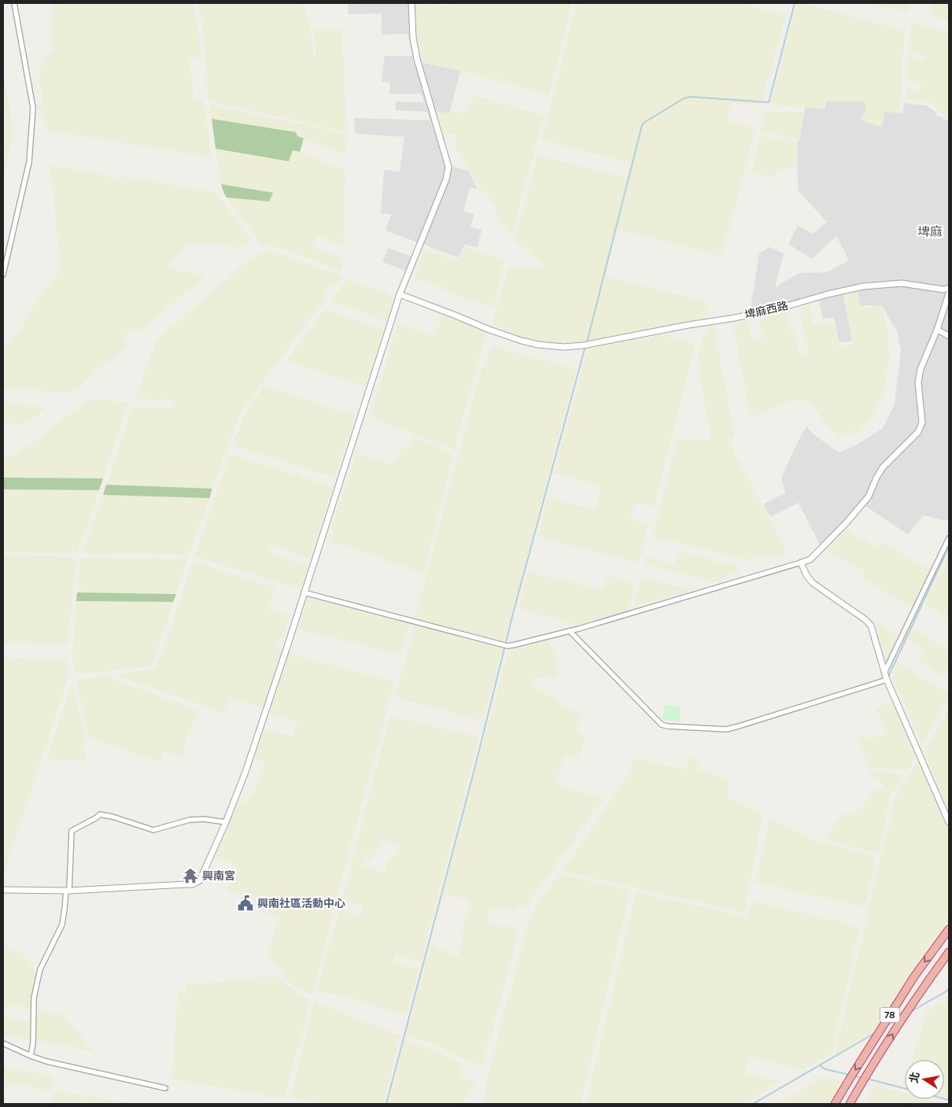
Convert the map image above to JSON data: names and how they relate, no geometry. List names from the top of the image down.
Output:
{
  "streets": {
    "highway": ["78"],
    "street": ["埤麻西路"]
  },
  "districts": ["埤麻"],
  "places": {
    "temple": ["興南宮"],
    "public building": ["興南社區活動中心"]
  },
  "north": "left"
}
